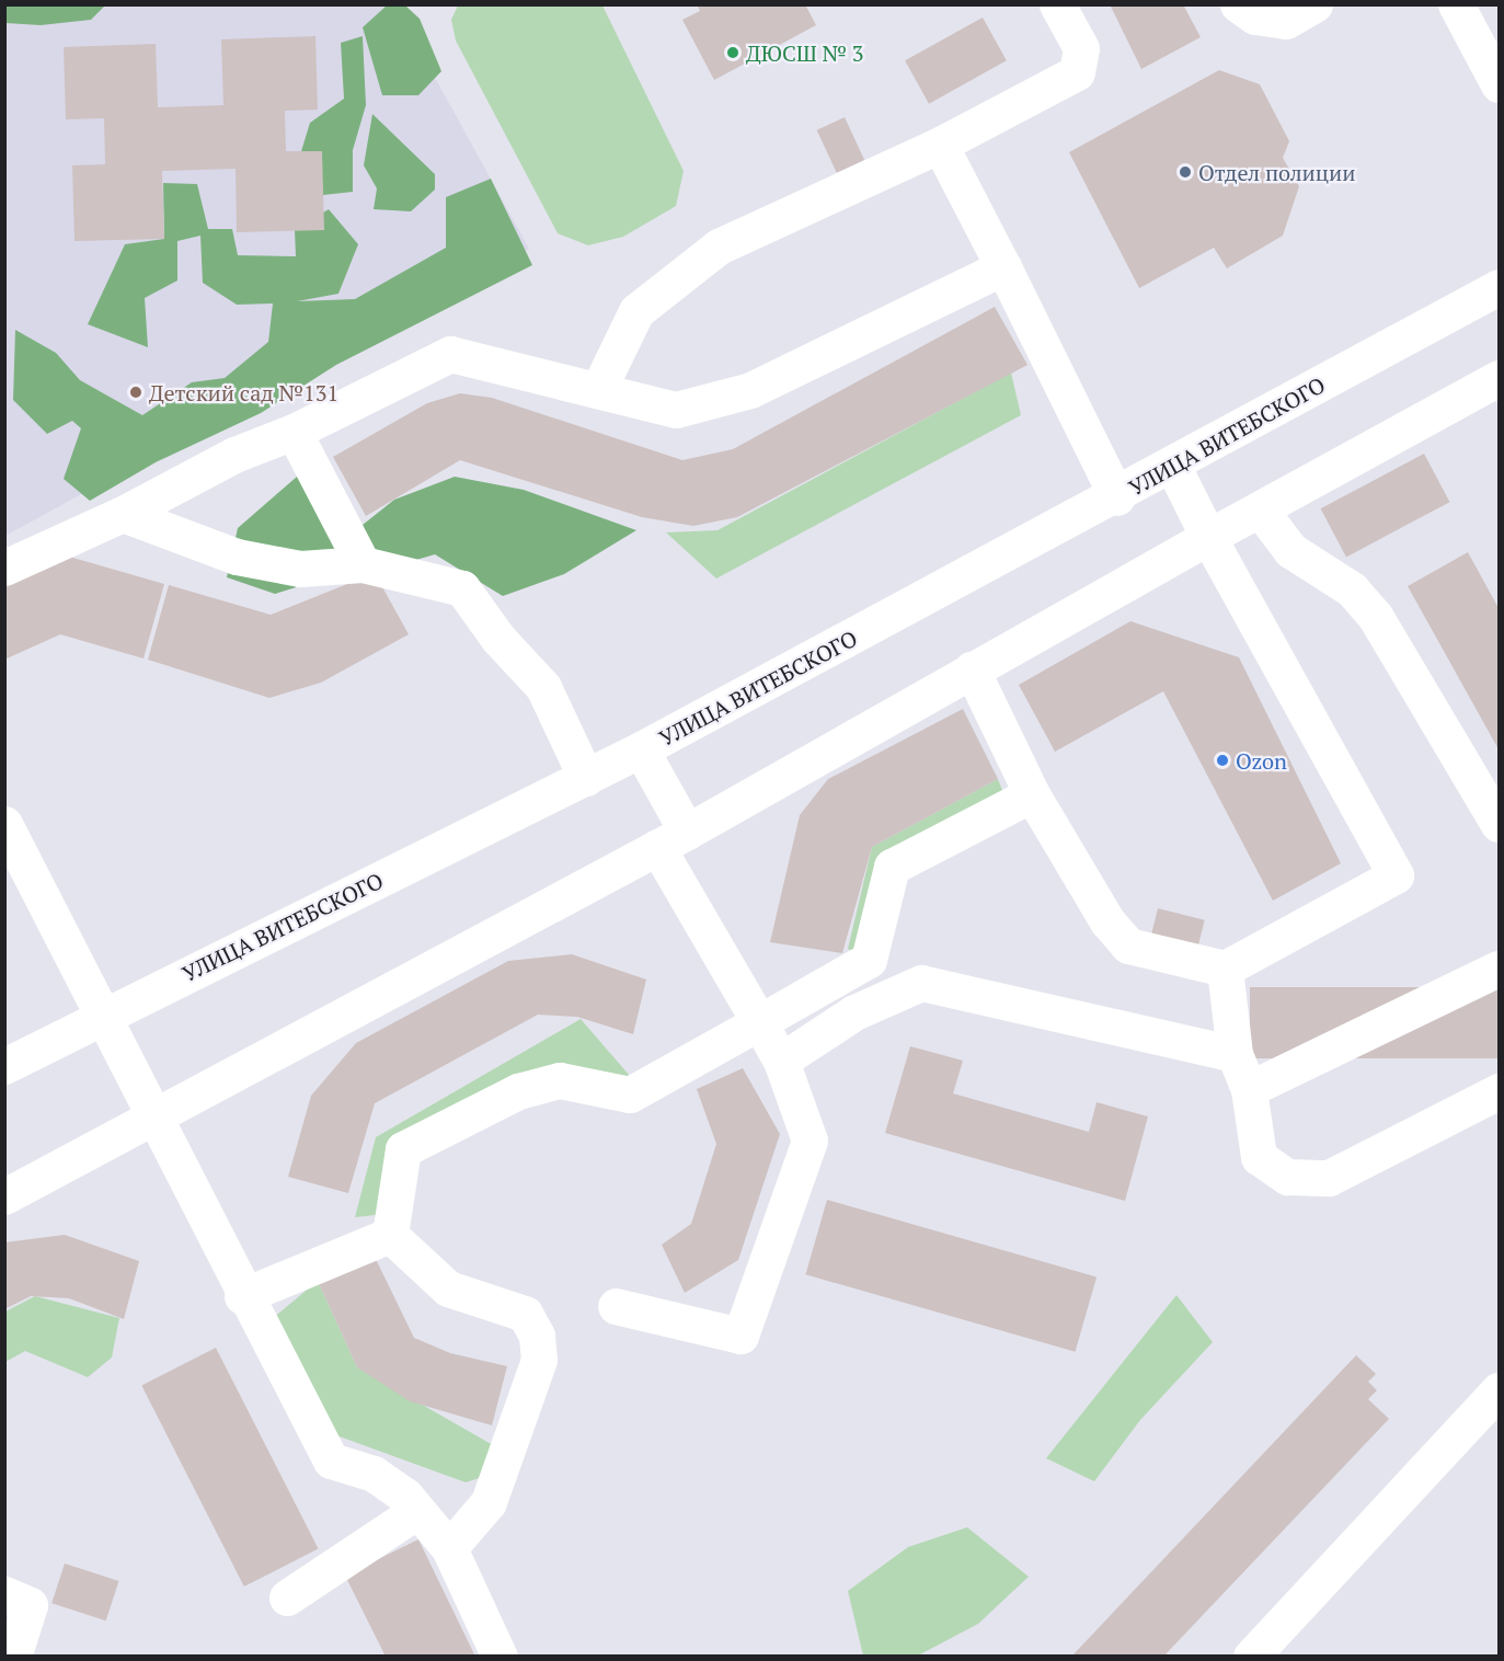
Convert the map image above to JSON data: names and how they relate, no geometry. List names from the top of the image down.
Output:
{
  "streets": {
    "street": ["УЛИЦА ВИТЕБСКОГО"]
  },
  "places": [
    "ДЮСШ № 3",
    "Отдел полиции",
    "Детский сад №131",
    "Ozon"
  ]
}
